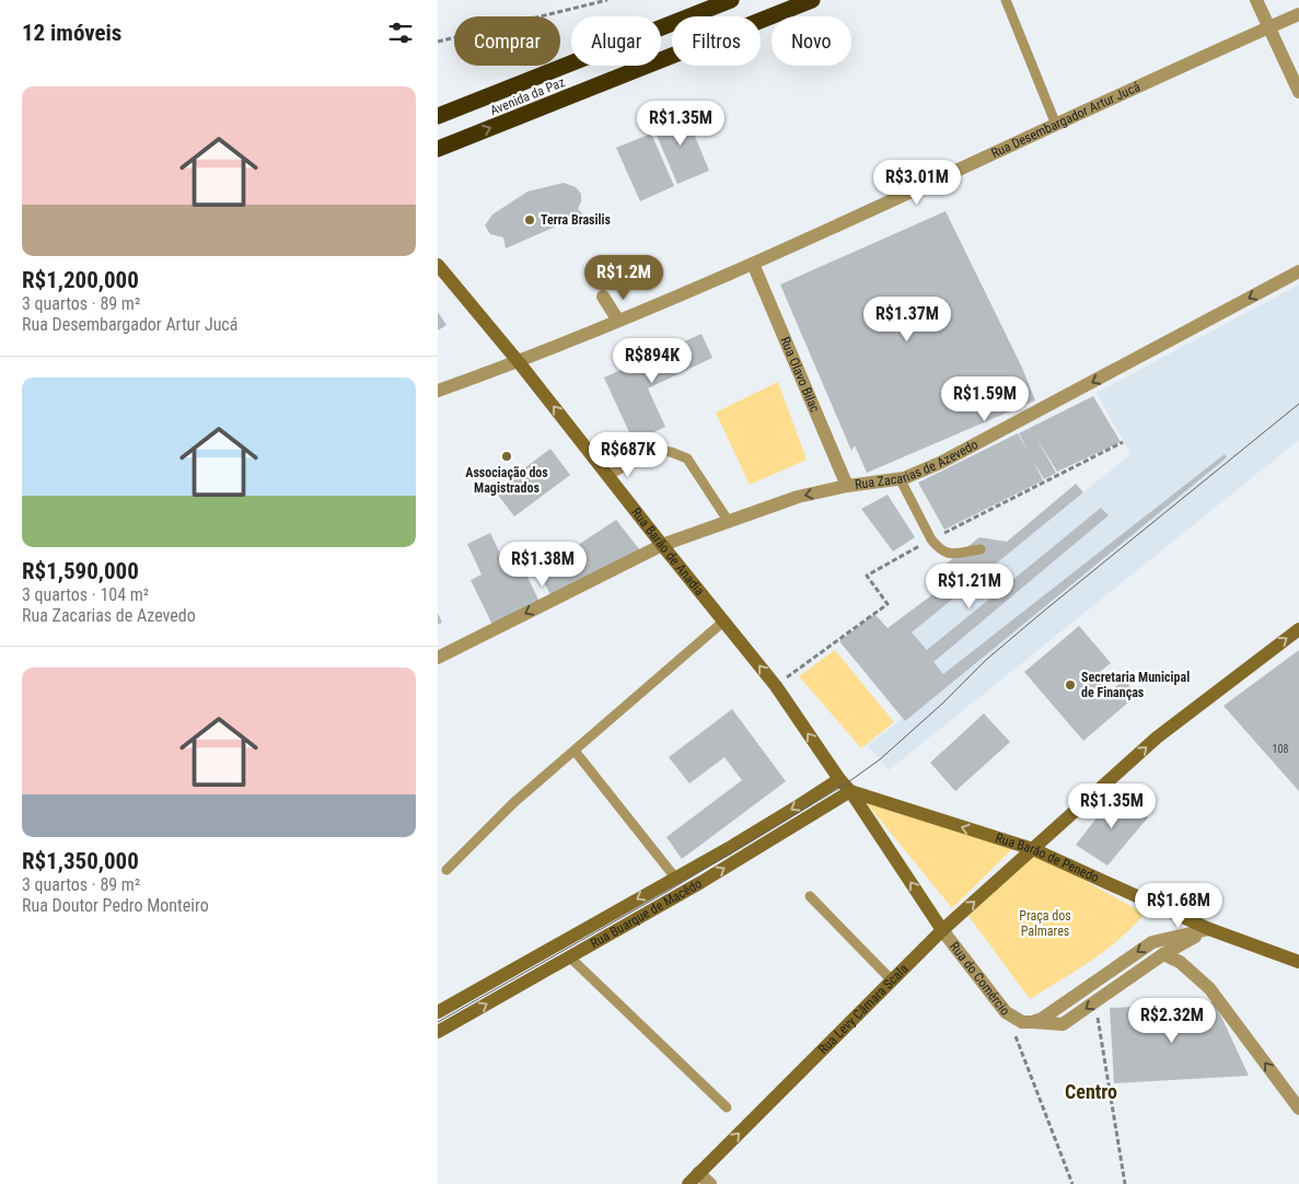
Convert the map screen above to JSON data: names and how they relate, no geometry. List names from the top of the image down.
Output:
{
  "streets": {
    "highway": ["Avenida da Paz"],
    "street": [
      "Rua Desembargador Artur Jucá",
      "Rua Olavo Bilac",
      "Rua Zacarias de Azevedo",
      "Rua Barão de Anadia",
      "Rua Barão de Penedo",
      "Rua Buarque de Macêdo",
      "Rua do Comércio",
      "Rua Levy Câmara Scala"
    ]
  },
  "crossings": [
    ["Rua Desembargador Artur Jucá", "Rua Olavo Bilac"],
    ["Rua Desembargador Artur Jucá", "Rua Barão de Anadia"],
    ["Rua Olavo Bilac", "Rua Zacarias de Azevedo"],
    ["Rua Zacarias de Azevedo", "Rua Barão de Anadia"],
    ["Rua Barão de Anadia", "Rua Barão de Penedo"],
    ["Rua Barão de Anadia", "Rua Buarque de Macêdo"],
    ["Rua Barão de Anadia", "Rua do Comércio"],
    ["Rua Barão de Penedo", "Rua Buarque de Macêdo"],
    ["Rua Barão de Penedo", "Rua do Comércio"],
    ["Rua Barão de Penedo", "Rua Levy Câmara Scala"],
    ["Rua Buarque de Macêdo", "Rua do Comércio"],
    ["Rua do Comércio", "Rua Levy Câmara Scala"]
  ],
  "one_way": [
    "Rua Zacarias de Azevedo",
    "Rua Barão de Anadia",
    "Rua Barão de Penedo",
    "Rua do Comércio",
    "Rua Levy Câmara Scala"
  ],
  "districts": ["Centro"],
  "parks": ["Praça dos Palmares"],
  "places": ["Terra Brasilis", "Associação dos Magistrados", "Secretaria Municipal de Finanças"],
  "house_numbers": ["108"],
  "page": {
    "heading": "12 imóveis",
    "chip": [
      "Comprar",
      "Alugar",
      "Filtros",
      "Novo"
    ],
    "list": [
      {
        "name": "R$1,200,000",
        "note": "3 quartos · 89 m² · Rua Desembargador Artur Jucá"
      },
      {
        "name": "R$1,590,000",
        "note": "3 quartos · 104 m² · Rua Zacarias de Azevedo"
      },
      {
        "name": "R$1,350,000",
        "note": "3 quartos · 89 m² · Rua Doutor Pedro Monteiro"
      }
    ],
    "price": [
      "R$1.35M",
      "R$3.01M",
      "R$1.2M",
      "R$1.37M",
      "R$894K",
      "R$1.59M",
      "R$687K",
      "R$1.38M",
      "R$1.21M",
      "R$1.35M",
      "R$1.68M",
      "R$2.32M"
    ]
  }
}
